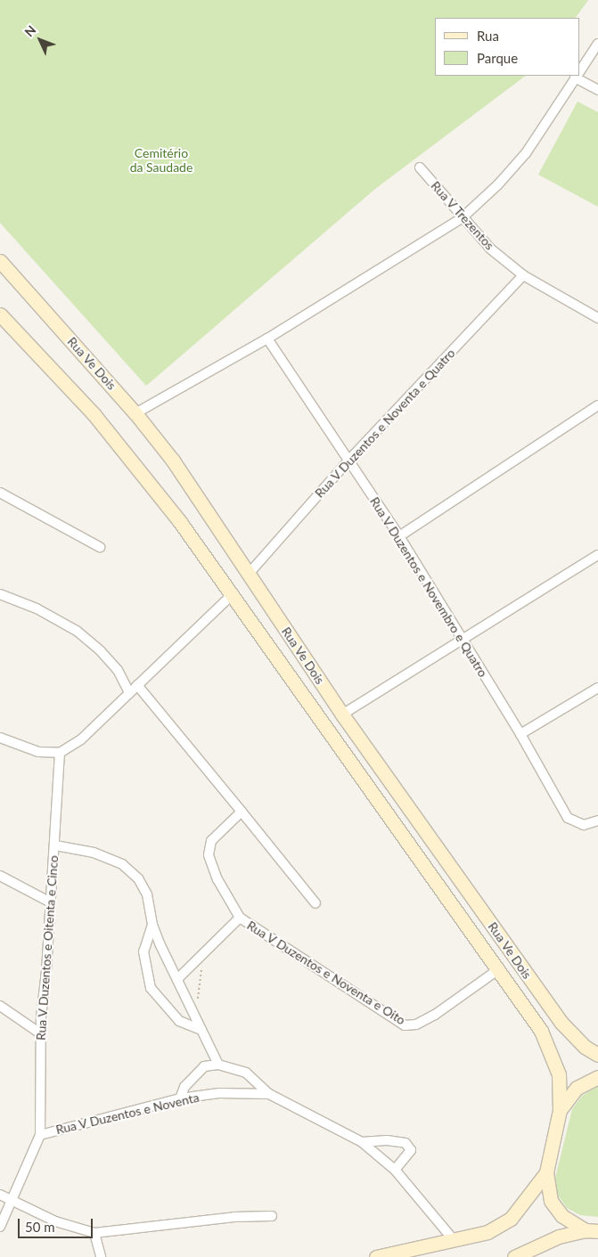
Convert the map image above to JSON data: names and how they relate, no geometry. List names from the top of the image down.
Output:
{
  "streets": {
    "main road": ["Rua Ve Dois"],
    "street": [
      "Rua V Trezentos",
      "Rua V Duzentos e Noventa e Quatro",
      "Rua V Duzentos e Novembro e Quatro",
      "Rua V Duzentos e Oitenta e Cinco",
      "Rua V Duzentos e Noventa e Oito",
      "Rua V Duzentos e Noventa"
    ]
  },
  "crossings": [
    ["Rua V Trezentos", "Rua V Duzentos e Noventa e Quatro"],
    ["Rua Ve Dois", "Rua V Duzentos e Noventa e Quatro"],
    ["Rua Ve Dois", "Rua V Duzentos e Noventa e Oito"],
    ["Rua V Duzentos e Noventa e Quatro", "Rua V Duzentos e Novembro e Quatro"],
    ["Rua V Duzentos e Oitenta e Cinco", "Rua V Duzentos e Noventa"]
  ],
  "parks": ["Cemitério da Saudade"],
  "legend": ["Rua", "Parque"],
  "scale_bar": "50 m",
  "north": "top left"
}
